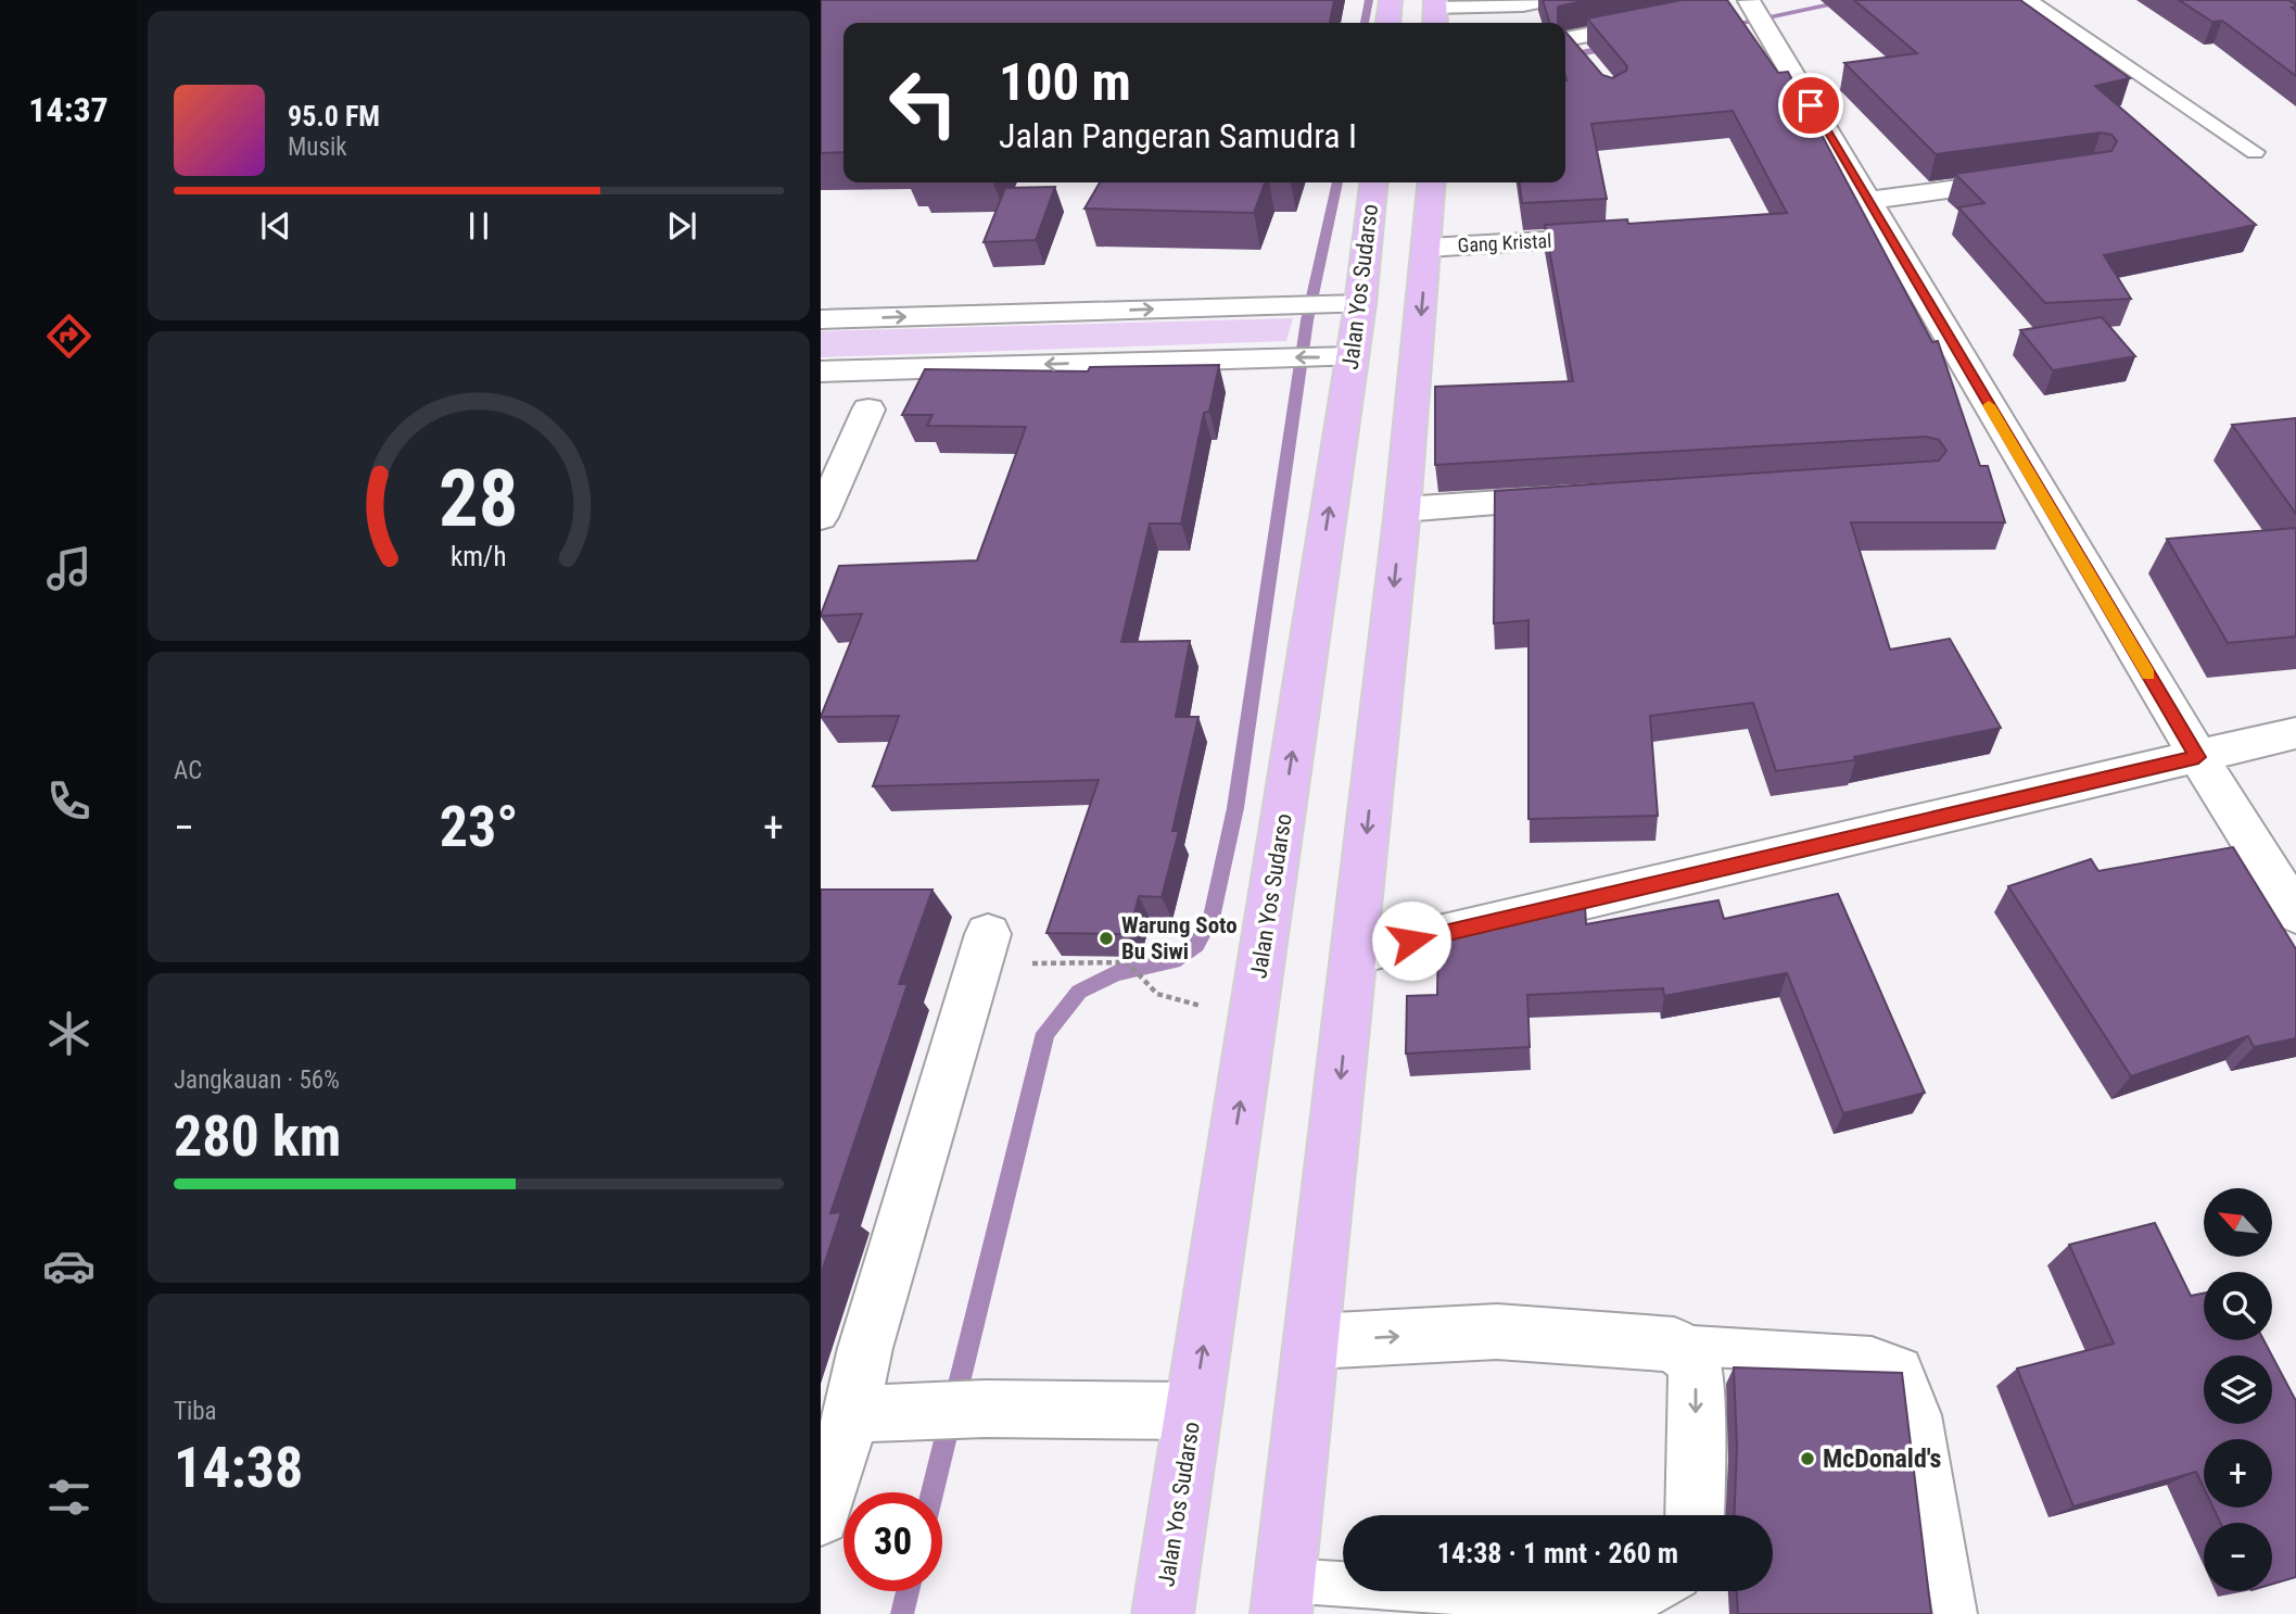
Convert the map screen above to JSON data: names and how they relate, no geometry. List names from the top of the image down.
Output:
{
  "streets": {
    "main road": ["Jalan Yos Sudarso"],
    "street": ["Gang Kristal"]
  },
  "places": ["Warung Soto Bu Siwi", "McDonald's"],
  "north": "top left",
  "page": {
    "tabs": "14:37",
    "turn": ["100 m", "Jalan Pangeran Samudra I"],
    "song": ["95.0 FM", "Musik"],
    "tile": [
      "AC",
      ["Jangkauan · 56%", "280 km"],
      ["Tiba", "14:38"]
    ],
    "heat": ["−", "23°", "+"],
    "map_buttons": ["+", "−"],
    "limit": "30",
    "trip": "14:38 · 1 mnt · 260 m",
    "gauge": ["28", "km/h"]
  }
}
